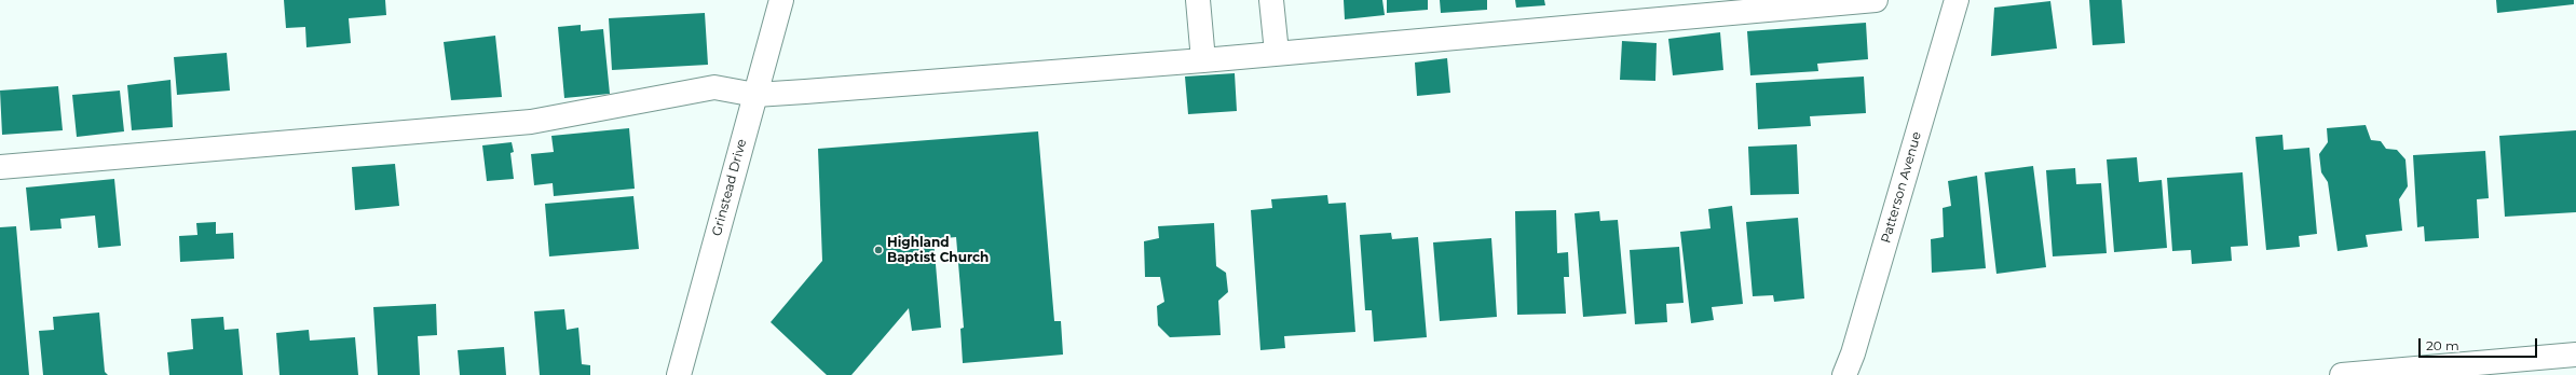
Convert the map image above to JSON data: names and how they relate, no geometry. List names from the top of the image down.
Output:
{
  "streets": {
    "street": ["Grinstead Drive", "Patterson Avenue"]
  },
  "places": ["Highland Baptist Church"],
  "scale_bar": "20 m"
}
